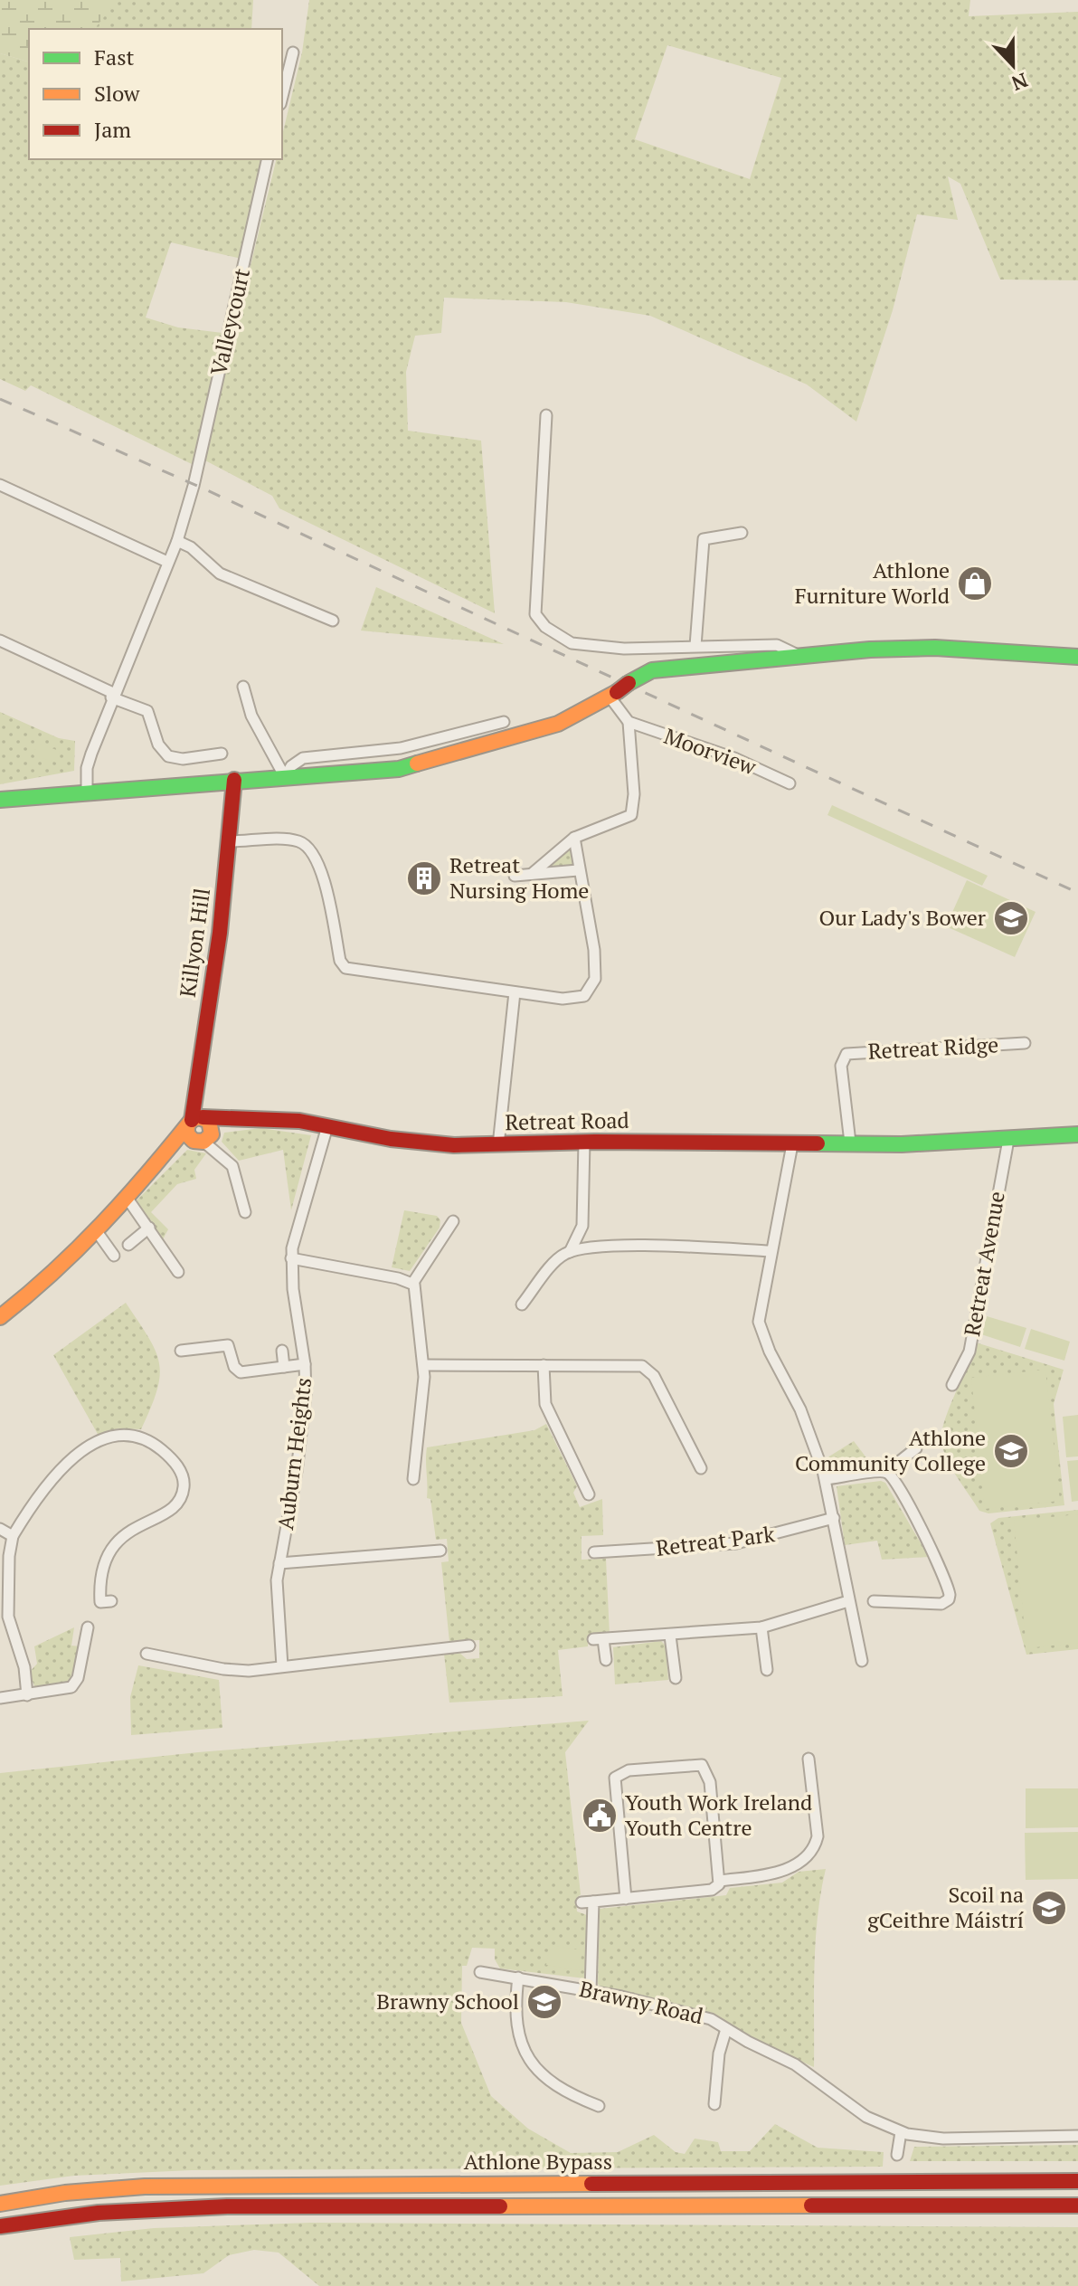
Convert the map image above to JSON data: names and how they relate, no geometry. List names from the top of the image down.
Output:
{
  "streets": {
    "main road": ["Killyon Hill", "Retreat Road", "Athlone Bypass"],
    "street": [
      "Valleycourt",
      "Moorview",
      "Retreat Ridge",
      "Retreat Avenue",
      "Auburn Heights",
      "Retreat Park",
      "Brawny Road"
    ]
  },
  "crossings": [
    ["Killyon Hill", "Retreat Road"],
    ["Retreat Ridge", "Retreat Road"],
    ["Retreat Road", "Retreat Avenue"],
    ["Retreat Road", "Auburn Heights"]
  ],
  "places": {
    "shop": ["Athlone Furniture World"],
    "building": ["Retreat Nursing Home"],
    "school or university": [
      "Our Lady's Bower",
      "Athlone Community College",
      "Scoil na gCeithre Máistrí",
      "Brawny School"
    ],
    "public building": ["Youth Work Ireland Youth Centre"]
  },
  "legend": ["Fast", "Slow", "Jam"],
  "north": "bottom"
}
